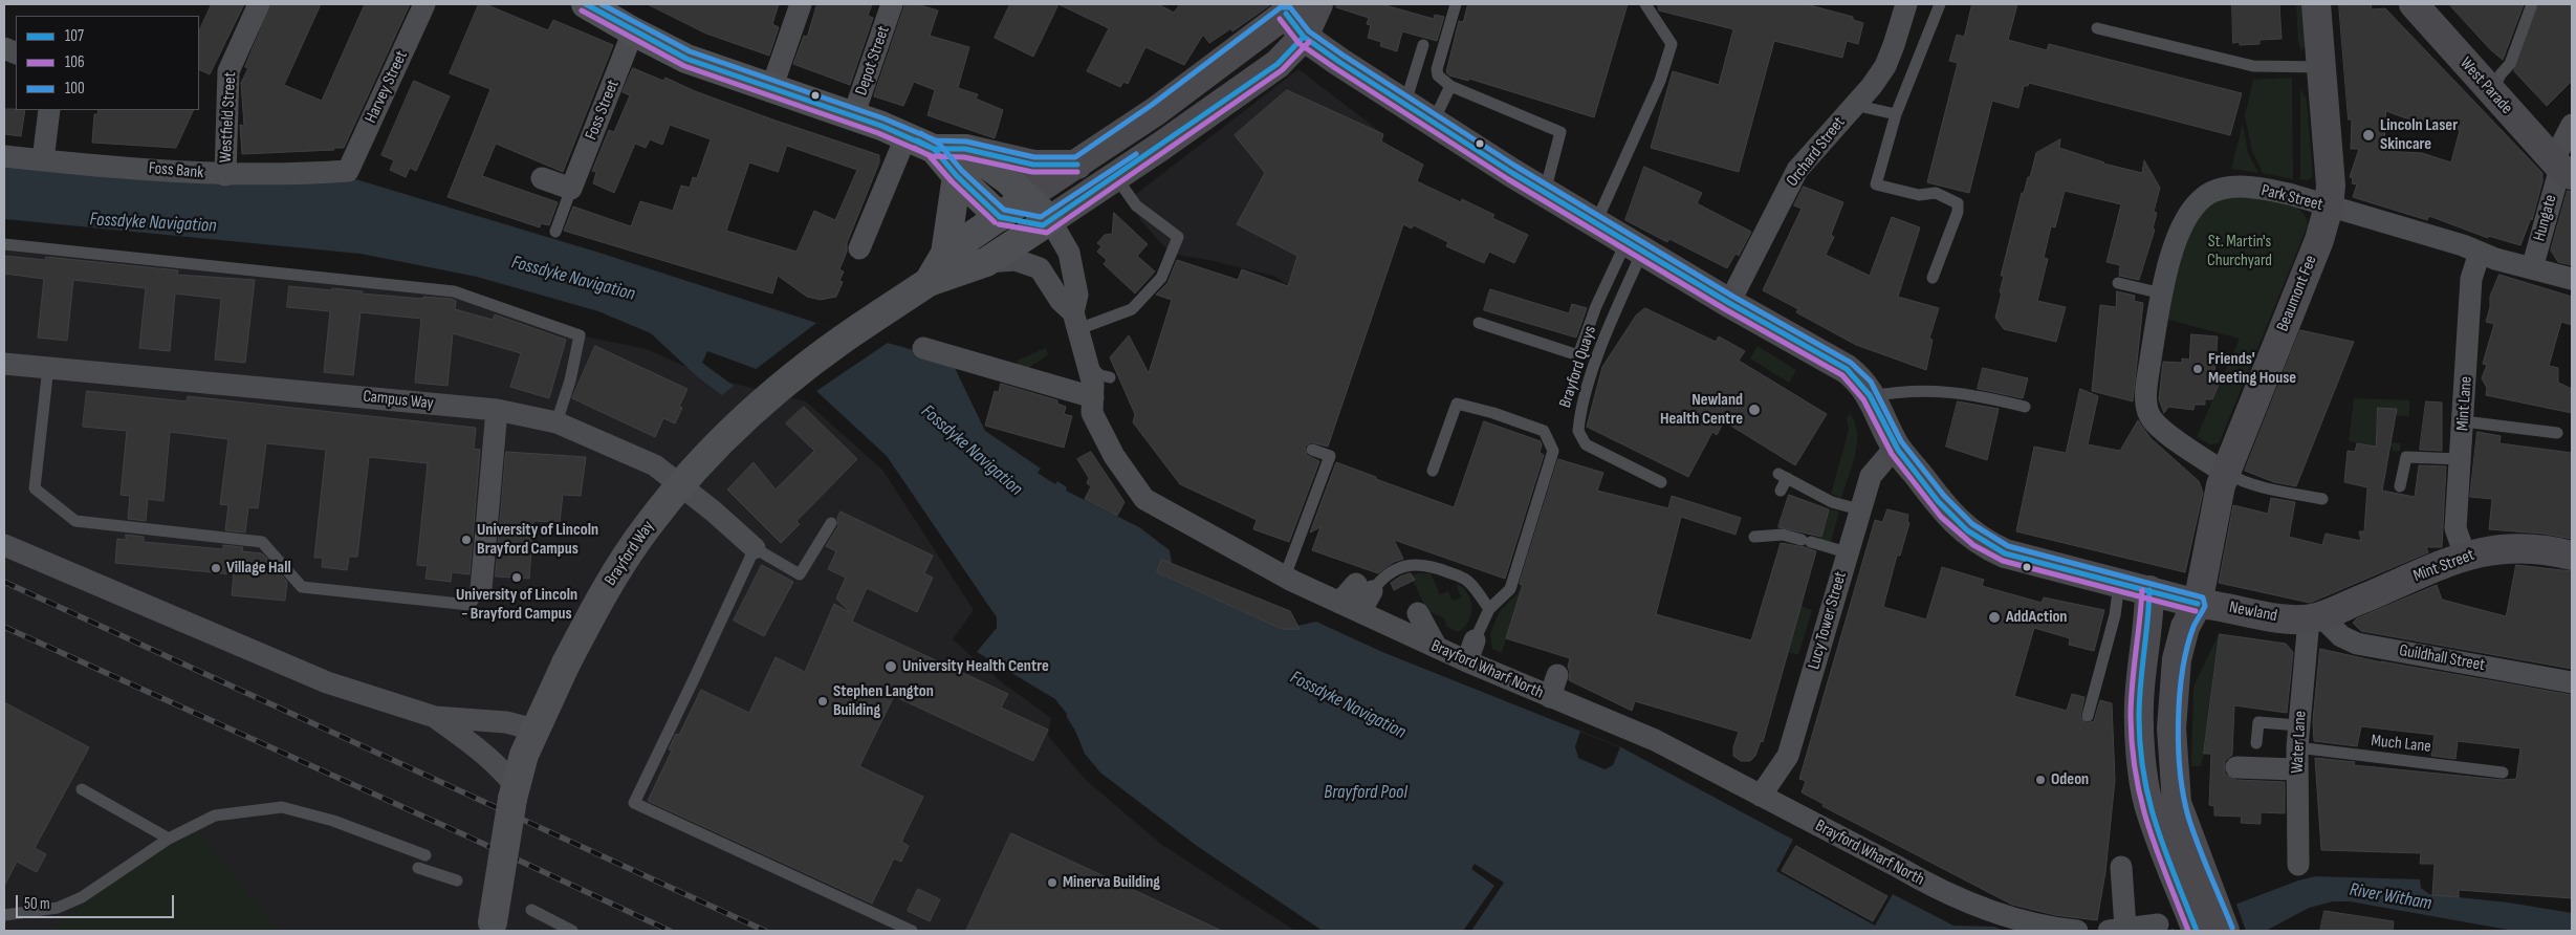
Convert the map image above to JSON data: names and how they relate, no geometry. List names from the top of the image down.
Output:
{
  "streets": {
    "main road": [
      "West Parade",
      "Beaumont Fee",
      "Brayford Way",
      "Mint Street",
      "Newland"
    ],
    "street": [
      "Depot Street",
      "Harvey Street",
      "Foss Street",
      "Westfield Street",
      "Orchard Street",
      "Foss Bank",
      "Park Street",
      "Hungate",
      "Campus Way",
      "Mint Lane",
      "Lucy Tower Street",
      "Guildhall Street",
      "Brayford Wharf North",
      "Water Lane"
    ],
    "lane": ["Brayford Quays", "Much Lane"]
  },
  "crossings": [
    ["West Parade", "Hungate"],
    ["Harvey Street", "Foss Bank"],
    ["Westfield Street", "Foss Bank"],
    ["Orchard Street", "Newland"],
    ["Park Street", "Hungate"],
    ["Park Street", "Beaumont Fee"],
    ["Park Street", "Mint Lane"],
    ["Beaumont Fee", "Newland"],
    ["Brayford Quays", "Newland"],
    ["Mint Lane", "Mint Street"],
    ["Mint Street", "Newland"],
    ["Mint Street", "Guildhall Street"],
    ["Mint Street", "Water Lane"],
    ["Newland", "Lucy Tower Street"],
    ["Newland", "Guildhall Street"],
    ["Newland", "Water Lane"],
    ["Lucy Tower Street", "Brayford Wharf North"],
    ["Guildhall Street", "Water Lane"],
    ["Water Lane", "Much Lane"]
  ],
  "water": ["Fossdyke Navigation", "Brayford Pool", "River Witham"],
  "parks": ["St. Martin's Churchyard"],
  "places": [
    "Lincoln Laser Skincare",
    "Friends' Meeting House",
    "Newland Health Centre",
    "University of Lincoln Brayford Campus",
    "Village Hall",
    "University of Lincoln - Brayford Campus",
    "AddAction",
    "University Health Centre",
    "Stephen Langton Building",
    "Odeon",
    "Minerva Building"
  ],
  "lines": ["transit line 107", "transit line 100", "transit line 106"],
  "legend": ["107", "106", "100"],
  "scale_bar": "50 m"
}
